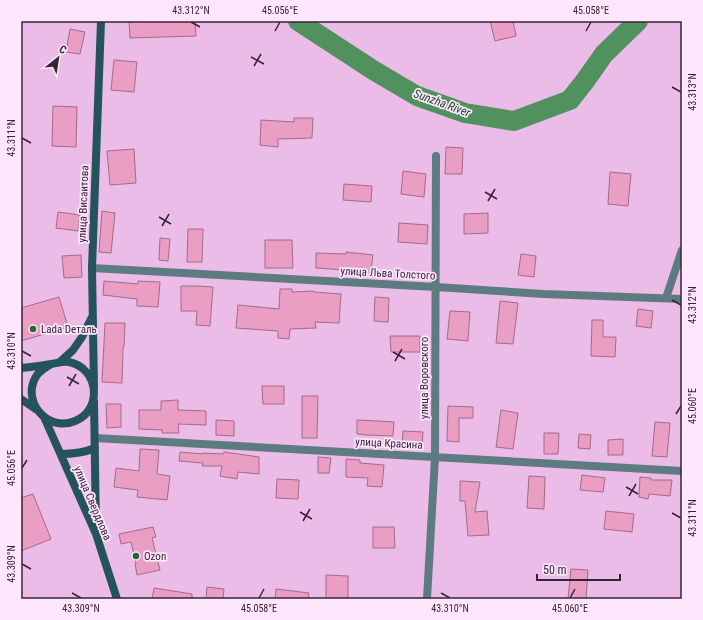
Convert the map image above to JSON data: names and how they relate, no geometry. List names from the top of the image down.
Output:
{
  "streets": {
    "street": [
      "улица Висаитова",
      "улица Льва Толстого",
      "улица Воровского",
      "улица Красина",
      "улица Свердлова"
    ]
  },
  "crossings": [
    ["улица Висаитова", "улица Льва Толстого"],
    ["улица Висаитова", "улица Свердлова"],
    ["улица Льва Толстого", "улица Воровского"],
    ["улица Воровского", "улица Красина"]
  ],
  "water": ["Sunzha River"],
  "places": ["Lada Dеталь", "Ozon"],
  "scale_bar": "50 m",
  "north": "top right",
  "coordinates": [
    "43.312°N",
    "45.056°E",
    "45.058°E",
    "43.313°N",
    "43.311°N",
    "43.310°N",
    "45.060°E",
    "43.309°N"
  ]
}
